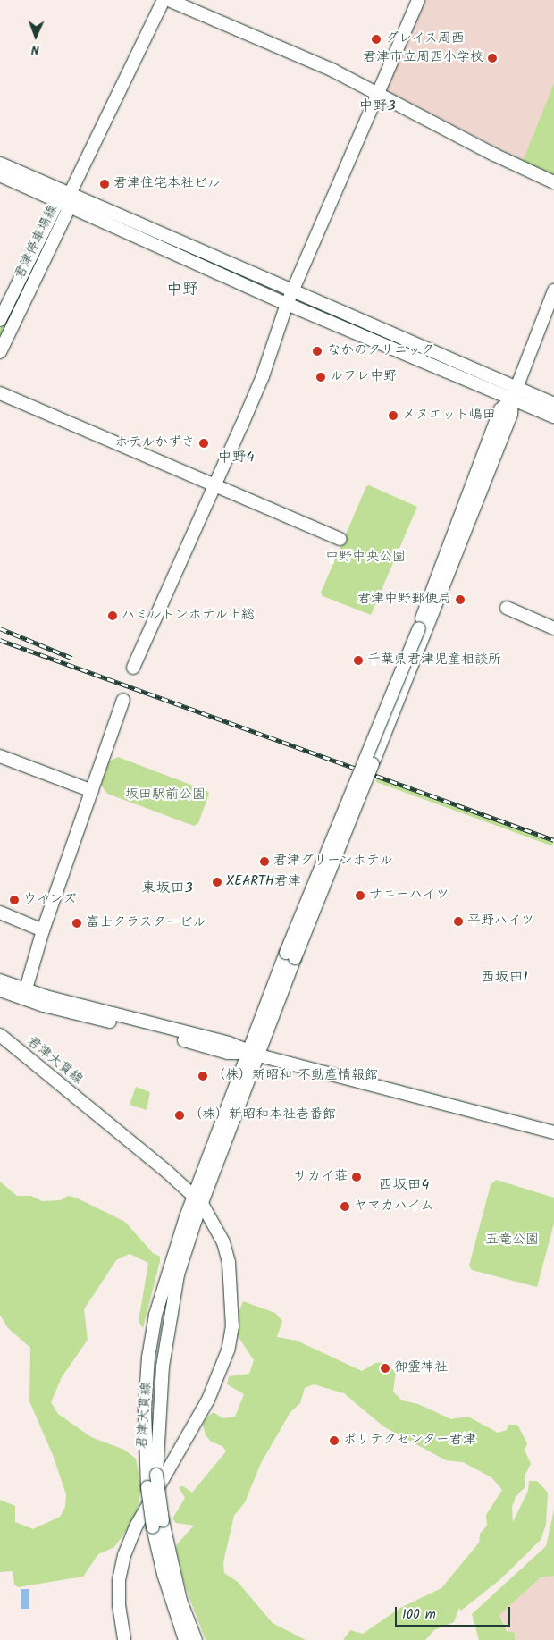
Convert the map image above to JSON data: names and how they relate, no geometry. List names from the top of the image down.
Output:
{
  "streets": {
    "street": ["君津停車場線", "君津大貫線"]
  },
  "districts": [
    "中野3",
    "中野",
    "中野4",
    "東坂田3",
    "西坂田1",
    "西坂田4"
  ],
  "parks": ["中野中央公園", "坂田駅前公園", "五竜公園"],
  "places": [
    "グレイス周西",
    "君津市立周西小学校",
    "君津住宅本社ビル",
    "なかのクリニック",
    "ルフレ中野",
    "メヌエット嶋田",
    "ホテルかずさ",
    "君津中野郵便局",
    "ハミルトンホテル上総",
    "千葉県君津児童相談所",
    "君津グリーンホテル",
    "XEARTH君津",
    "サニーハイツ",
    "ウインズ",
    "平野ハイツ",
    "富士クラスタービル",
    "（株）新昭和 不動産情報館",
    "（株）新昭和本社壱番館",
    "サカイ荘",
    "ヤマカハイム",
    "御霊神社",
    "ポリテクセンター君津"
  ],
  "scale_bar": "100 m",
  "north": "bottom"
}
